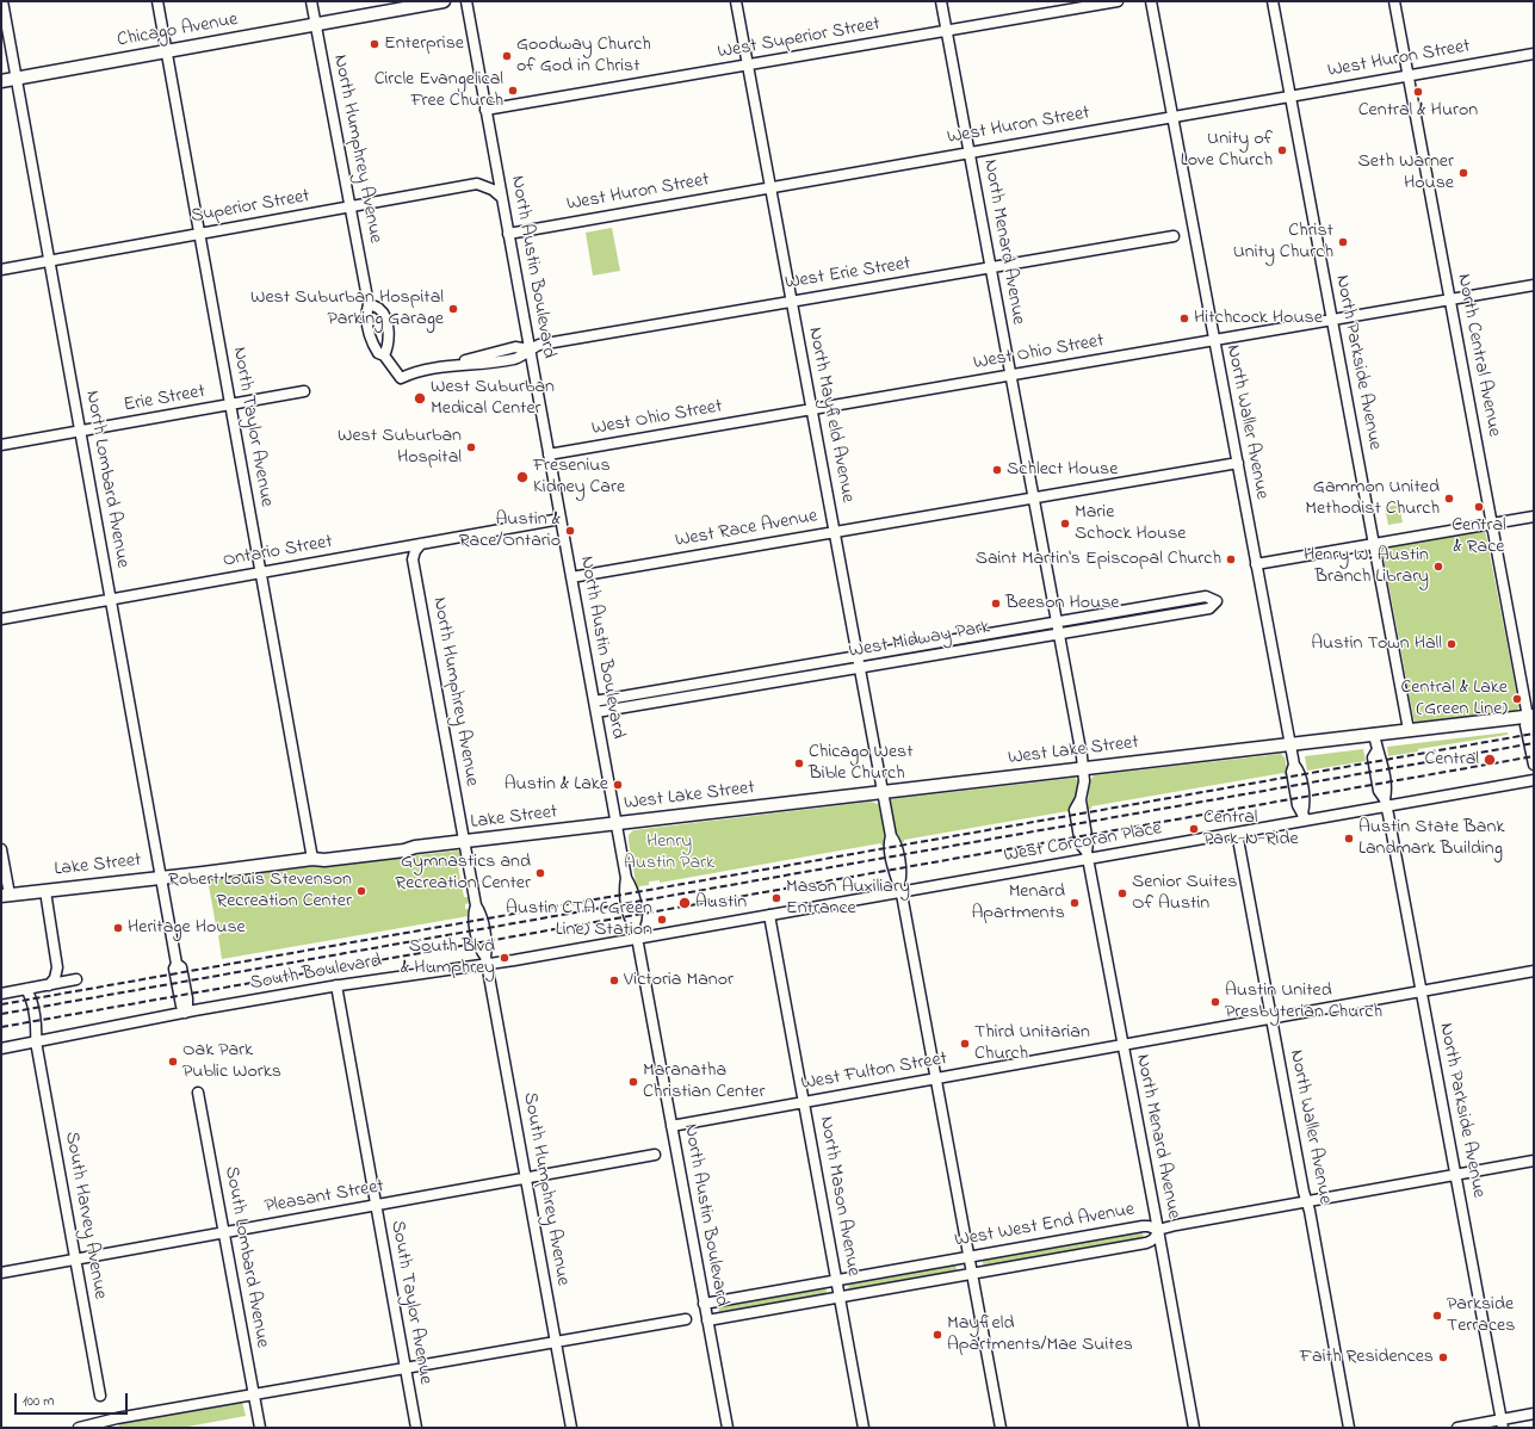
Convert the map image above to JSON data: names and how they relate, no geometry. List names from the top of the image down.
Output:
{
  "streets": {
    "main road": ["Chicago Avenue", "West Lake Street", "Lake Street"],
    "street": [
      "West Superior Street",
      "West Huron Street",
      "North Humphrey Avenue",
      "Superior Street",
      "North Menard Avenue",
      "North Austin Boulevard",
      "West Erie Street",
      "West Ohio Street",
      "North Central Avenue",
      "North Parkside Avenue",
      "Erie Street",
      "North Mayfield Avenue",
      "North Waller Avenue",
      "North Taylor Avenue",
      "North Lombard Avenue",
      "West Race Avenue",
      "Ontario Street",
      "West Midway Park",
      "West Corcoran Place",
      "South Boulevard",
      "West Fulton Street",
      "South Humphrey Avenue",
      "North Mason Avenue",
      "Pleasant Street",
      "South Harvey Avenue",
      "West West End Avenue",
      "South Lombard Avenue",
      "South Taylor Avenue"
    ]
  },
  "crossings": [
    ["Chicago Avenue", "North Humphrey Avenue"],
    ["Chicago Avenue", "North Taylor Avenue"],
    ["Chicago Avenue", "North Lombard Avenue"],
    ["West Superior Street", "North Menard Avenue"],
    ["West Superior Street", "North Austin Boulevard"],
    ["West Superior Street", "North Mayfield Avenue"],
    ["West Huron Street", "North Menard Avenue"],
    ["West Huron Street", "North Austin Boulevard"],
    ["West Huron Street", "North Central Avenue"],
    ["West Huron Street", "North Parkside Avenue"],
    ["West Huron Street", "North Mayfield Avenue"],
    ["West Huron Street", "North Waller Avenue"],
    ["North Humphrey Avenue", "Superior Street"],
    ["North Humphrey Avenue", "West Erie Street"],
    ["North Humphrey Avenue", "Ontario Street"],
    ["North Humphrey Avenue", "Lake Street"],
    ["North Humphrey Avenue", "South Boulevard"],
    ["North Humphrey Avenue", "South Humphrey Avenue"],
    ["Superior Street", "North Austin Boulevard"],
    ["Superior Street", "North Taylor Avenue"],
    ["Superior Street", "North Lombard Avenue"],
    ["North Menard Avenue", "West Erie Street"],
    ["North Menard Avenue", "West Ohio Street"],
    ["North Menard Avenue", "West Race Avenue"],
    ["North Menard Avenue", "West Midway Park"],
    ["North Menard Avenue", "West Lake Street"],
    ["North Menard Avenue", "West Corcoran Place"],
    ["North Menard Avenue", "West Fulton Street"],
    ["North Menard Avenue", "West West End Avenue"],
    ["North Austin Boulevard", "West Erie Street"],
    ["North Austin Boulevard", "West Ohio Street"],
    ["North Austin Boulevard", "West Race Avenue"],
    ["North Austin Boulevard", "Ontario Street"],
    ["North Austin Boulevard", "West Midway Park"],
    ["North Austin Boulevard", "West Lake Street"],
    ["North Austin Boulevard", "Lake Street"],
    ["North Austin Boulevard", "West Corcoran Place"],
    ["North Austin Boulevard", "South Boulevard"],
    ["North Austin Boulevard", "West Fulton Street"],
    ["North Austin Boulevard", "West West End Avenue"],
    ["West Erie Street", "North Mayfield Avenue"],
    ["West Ohio Street", "North Central Avenue"],
    ["West Ohio Street", "North Parkside Avenue"],
    ["West Ohio Street", "North Mayfield Avenue"],
    ["West Ohio Street", "North Waller Avenue"],
    ["North Central Avenue", "West Lake Street"],
    ["North Parkside Avenue", "West Lake Street"],
    ["North Parkside Avenue", "West Corcoran Place"],
    ["North Parkside Avenue", "West Fulton Street"],
    ["Erie Street", "North Taylor Avenue"],
    ["Erie Street", "North Lombard Avenue"],
    ["North Mayfield Avenue", "West Race Avenue"],
    ["North Mayfield Avenue", "West Midway Park"],
    ["North Mayfield Avenue", "West Lake Street"],
    ["North Mayfield Avenue", "West Corcoran Place"],
    ["North Mayfield Avenue", "West Fulton Street"],
    ["North Mayfield Avenue", "West West End Avenue"],
    ["North Waller Avenue", "West Race Avenue"],
    ["North Waller Avenue", "West Lake Street"],
    ["North Waller Avenue", "West Corcoran Place"],
    ["North Waller Avenue", "West Fulton Street"],
    ["North Taylor Avenue", "Ontario Street"],
    ["North Taylor Avenue", "Lake Street"],
    ["North Lombard Avenue", "Ontario Street"],
    ["North Lombard Avenue", "Lake Street"],
    ["North Lombard Avenue", "South Boulevard"],
    ["West Lake Street", "Lake Street"],
    ["West Corcoran Place", "South Boulevard"],
    ["West Corcoran Place", "North Mason Avenue"],
    ["South Boulevard", "South Humphrey Avenue"],
    ["South Boulevard", "South Harvey Avenue"],
    ["South Boulevard", "South Taylor Avenue"],
    ["West Fulton Street", "North Mason Avenue"],
    ["South Humphrey Avenue", "Pleasant Street"],
    ["North Mason Avenue", "West West End Avenue"],
    ["Pleasant Street", "South Harvey Avenue"],
    ["Pleasant Street", "South Lombard Avenue"],
    ["Pleasant Street", "South Taylor Avenue"]
  ],
  "parks": ["Henry Austin Park"],
  "places": [
    "Enterprise",
    "Goodway Church of God in Christ",
    "Circle Evangelical Free Church",
    "Central & Huron",
    "Unity of Love Church",
    "Seth Warner House",
    "Christ Unity Church",
    "West Suburban Hospital Parking Garage",
    "Hitchcock House",
    "West Suburban Medical Center",
    "West Suburban Hospital",
    "Schlect House",
    "Fresenius Kidney Care",
    "Gammon United Methodist Church",
    "Central & Race",
    "Marie Schock House",
    "Austin & Race/Ontario",
    "Saint Martin's Episcopal Church",
    "Henry W. Austin Branch Library",
    "Beeson House",
    "Austin Town Hall",
    "Central & Lake (Green Line)",
    "Central",
    "Chicago West Bible Church",
    "Austin & Lake",
    "Central Park-N-Ride",
    "Austin State Bank Landmark Building",
    "Gymnastics and Recreation Center",
    "Robert Louis Stevenson Recreation Center",
    "Senior Suites Of Austin",
    "Mason Auxiliary Entrance",
    "Austin",
    "Menard Apartments",
    "Austin CTA (Green Line) Station",
    "Heritage House",
    "South Blvd & Humphrey",
    "Victoria Manor",
    "Austin United Presbyterian Church",
    "Third Unitarian Church",
    "Oak Park Public Works",
    "Maranatha Christian Center",
    "Parkside Terraces",
    "Mayfield Apartments/Mae Suites",
    "Faith Residences"
  ],
  "scale_bar": "100 m"
}
